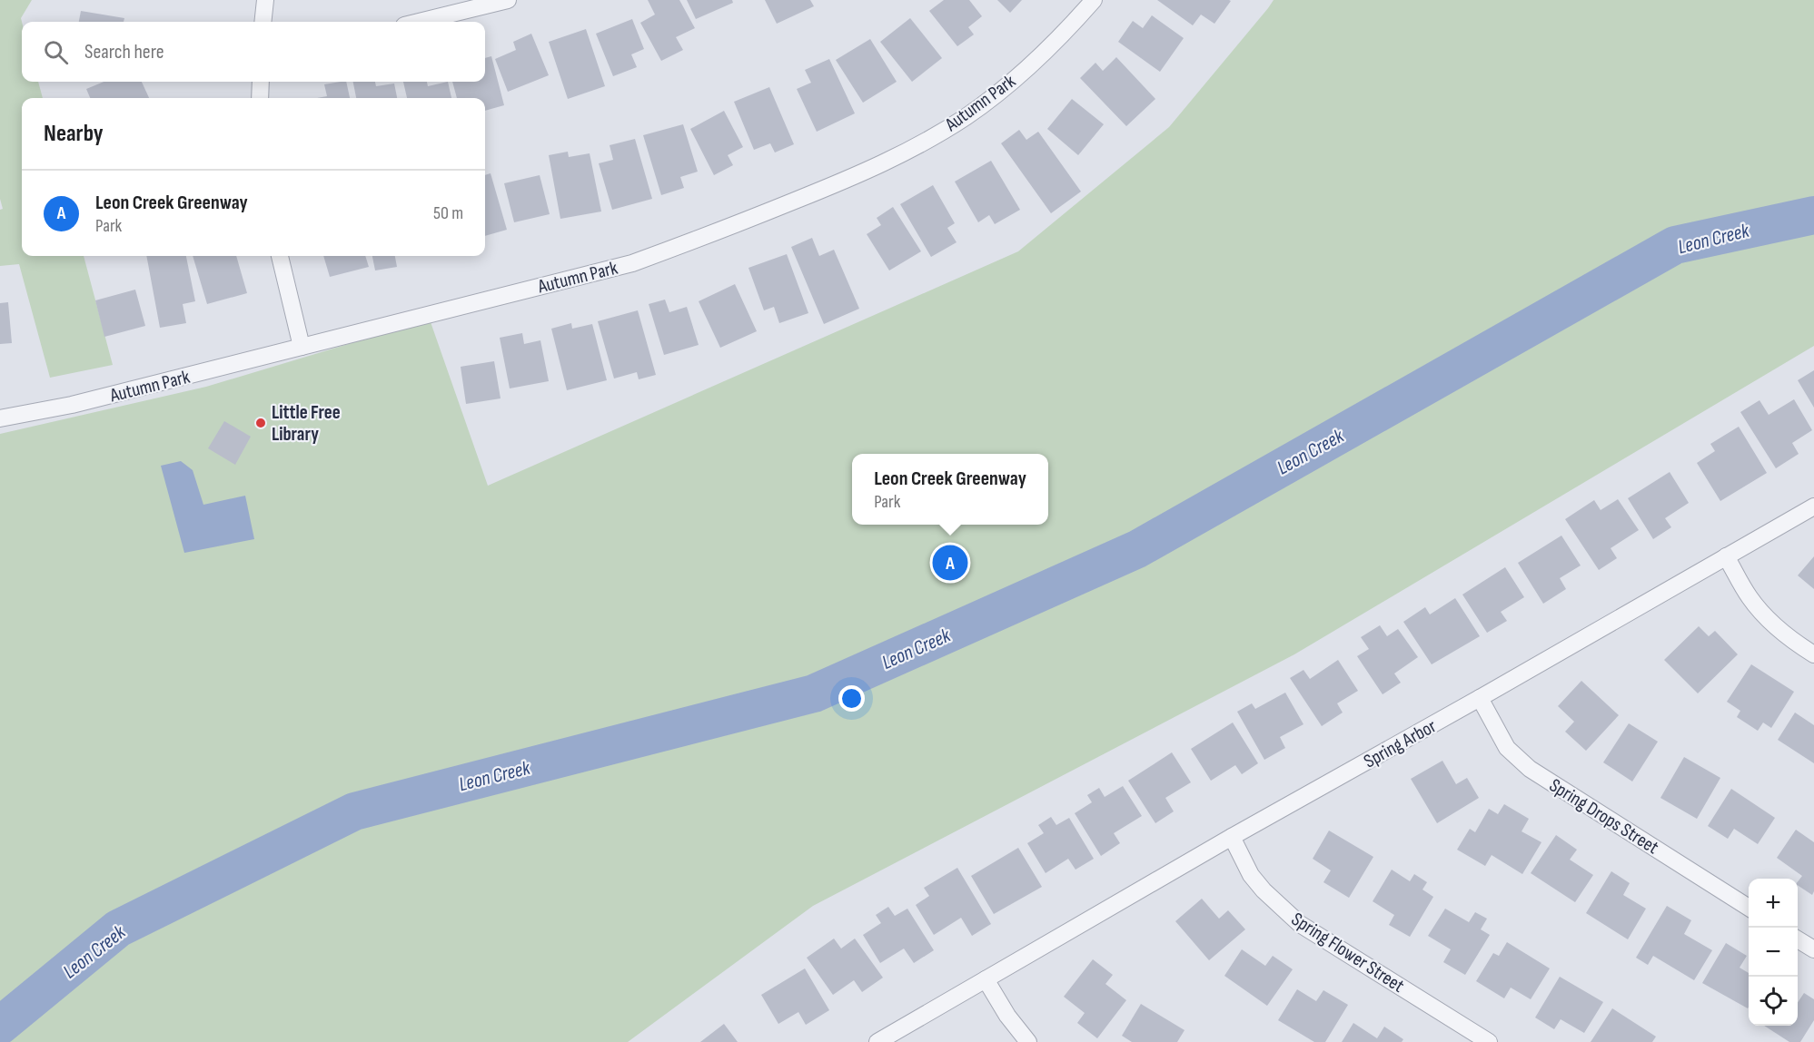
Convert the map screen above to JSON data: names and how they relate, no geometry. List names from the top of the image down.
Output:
{
  "streets": {
    "street": [
      "Autumn Park",
      "Spring Arbor",
      "Spring Drops Street",
      "Spring Flower Street"
    ]
  },
  "crossings": [
    ["Spring Arbor", "Spring Drops Street"],
    ["Spring Arbor", "Spring Flower Street"]
  ],
  "water": ["Leon Creek"],
  "places": ["Little Free Library"],
  "page": {
    "search": "Search here",
    "heading": "Nearby",
    "list": [
      {
        "mark": "A",
        "name": "Leon Creek Greenway",
        "note": "Park",
        "value": "50 m"
      }
    ],
    "popup": ["Leon Creek Greenway", "Park"],
    "pins": "A",
    "map_buttons": ["+", "−"]
  }
}
